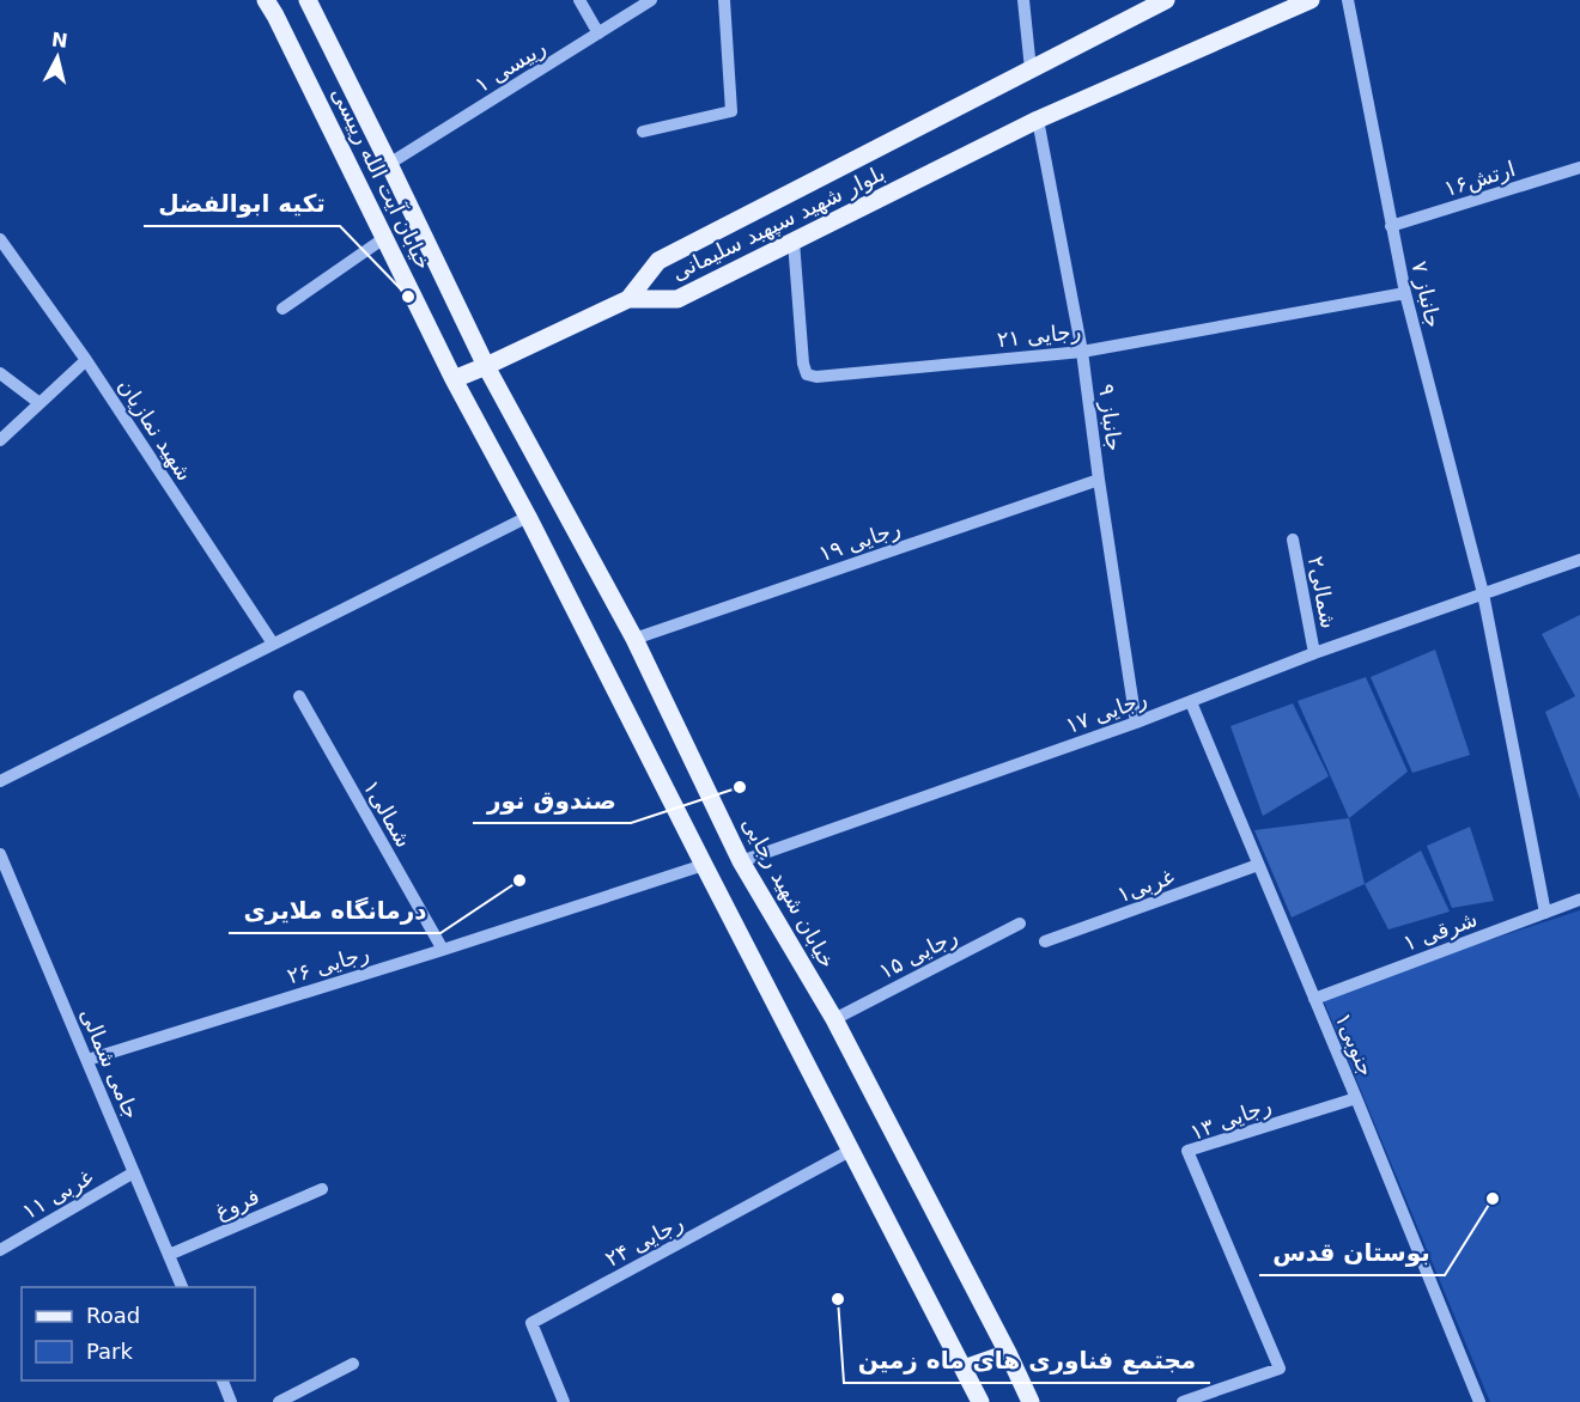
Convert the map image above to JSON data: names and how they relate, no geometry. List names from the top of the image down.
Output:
{
  "streets": {
    "main road": ["خیابان آیت الله رییسی", "بلوار شهید سپهبد سلیمانی", "خیابان شهید رجایی"],
    "street": [
      "رییسی ۱",
      "ارتش۱۶",
      "جانباز ۷",
      "رجایی ۲۱",
      "جانباز ۹",
      "شهید نمازیان",
      "رجایی ۱۹",
      "شمالی۲",
      "رجایی ۱۷",
      "شمالی۱",
      "غربی۱",
      "شرقی ۱",
      "رجایی ۱۵",
      "رجایی ۲۶",
      "جنوبی۱",
      "جامی شمالی",
      "رجایی ۱۳",
      "غربی ۱۱",
      "فروغ",
      "رجایی ۲۴"
    ]
  },
  "crossings": [
    ["رییسی ۱", "خیابان آیت الله رییسی"],
    ["خیابان آیت الله رییسی", "خیابان شهید رجایی"],
    ["ارتش۱۶", "جانباز ۷"],
    ["بلوار شهید سپهبد سلیمانی", "رجایی ۲۱"],
    ["بلوار شهید سپهبد سلیمانی", "جانباز ۹"],
    ["جانباز ۷", "رجایی ۲۱"],
    ["جانباز ۷", "رجایی ۱۷"],
    ["جانباز ۷", "شرقی ۱"],
    ["رجایی ۲۱", "جانباز ۹"],
    ["جانباز ۹", "رجایی ۱۹"],
    ["جانباز ۹", "رجایی ۱۷"],
    ["رجایی ۱۹", "خیابان شهید رجایی"],
    ["شمالی۲", "رجایی ۱۷"],
    ["رجایی ۱۷", "خیابان شهید رجایی"],
    ["رجایی ۱۷", "جنوبی۱"],
    ["شمالی۱", "رجایی ۲۶"],
    ["غربی۱", "جنوبی۱"],
    ["خیابان شهید رجایی", "رجایی ۱۵"],
    ["شرقی ۱", "جنوبی۱"],
    ["رجایی ۲۶", "جامی شمالی"],
    ["جنوبی۱", "رجایی ۱۳"],
    ["جامی شمالی", "غربی ۱۱"],
    ["جامی شمالی", "فروغ"]
  ],
  "places": [
    "تکیه ابوالفضل",
    "صندوق نور",
    "درمانگاه ملایری",
    "بوستان قدس",
    "مجتمع فناوری های ماه زمین"
  ],
  "legend": ["Road", "Park"],
  "north": "top"
}
